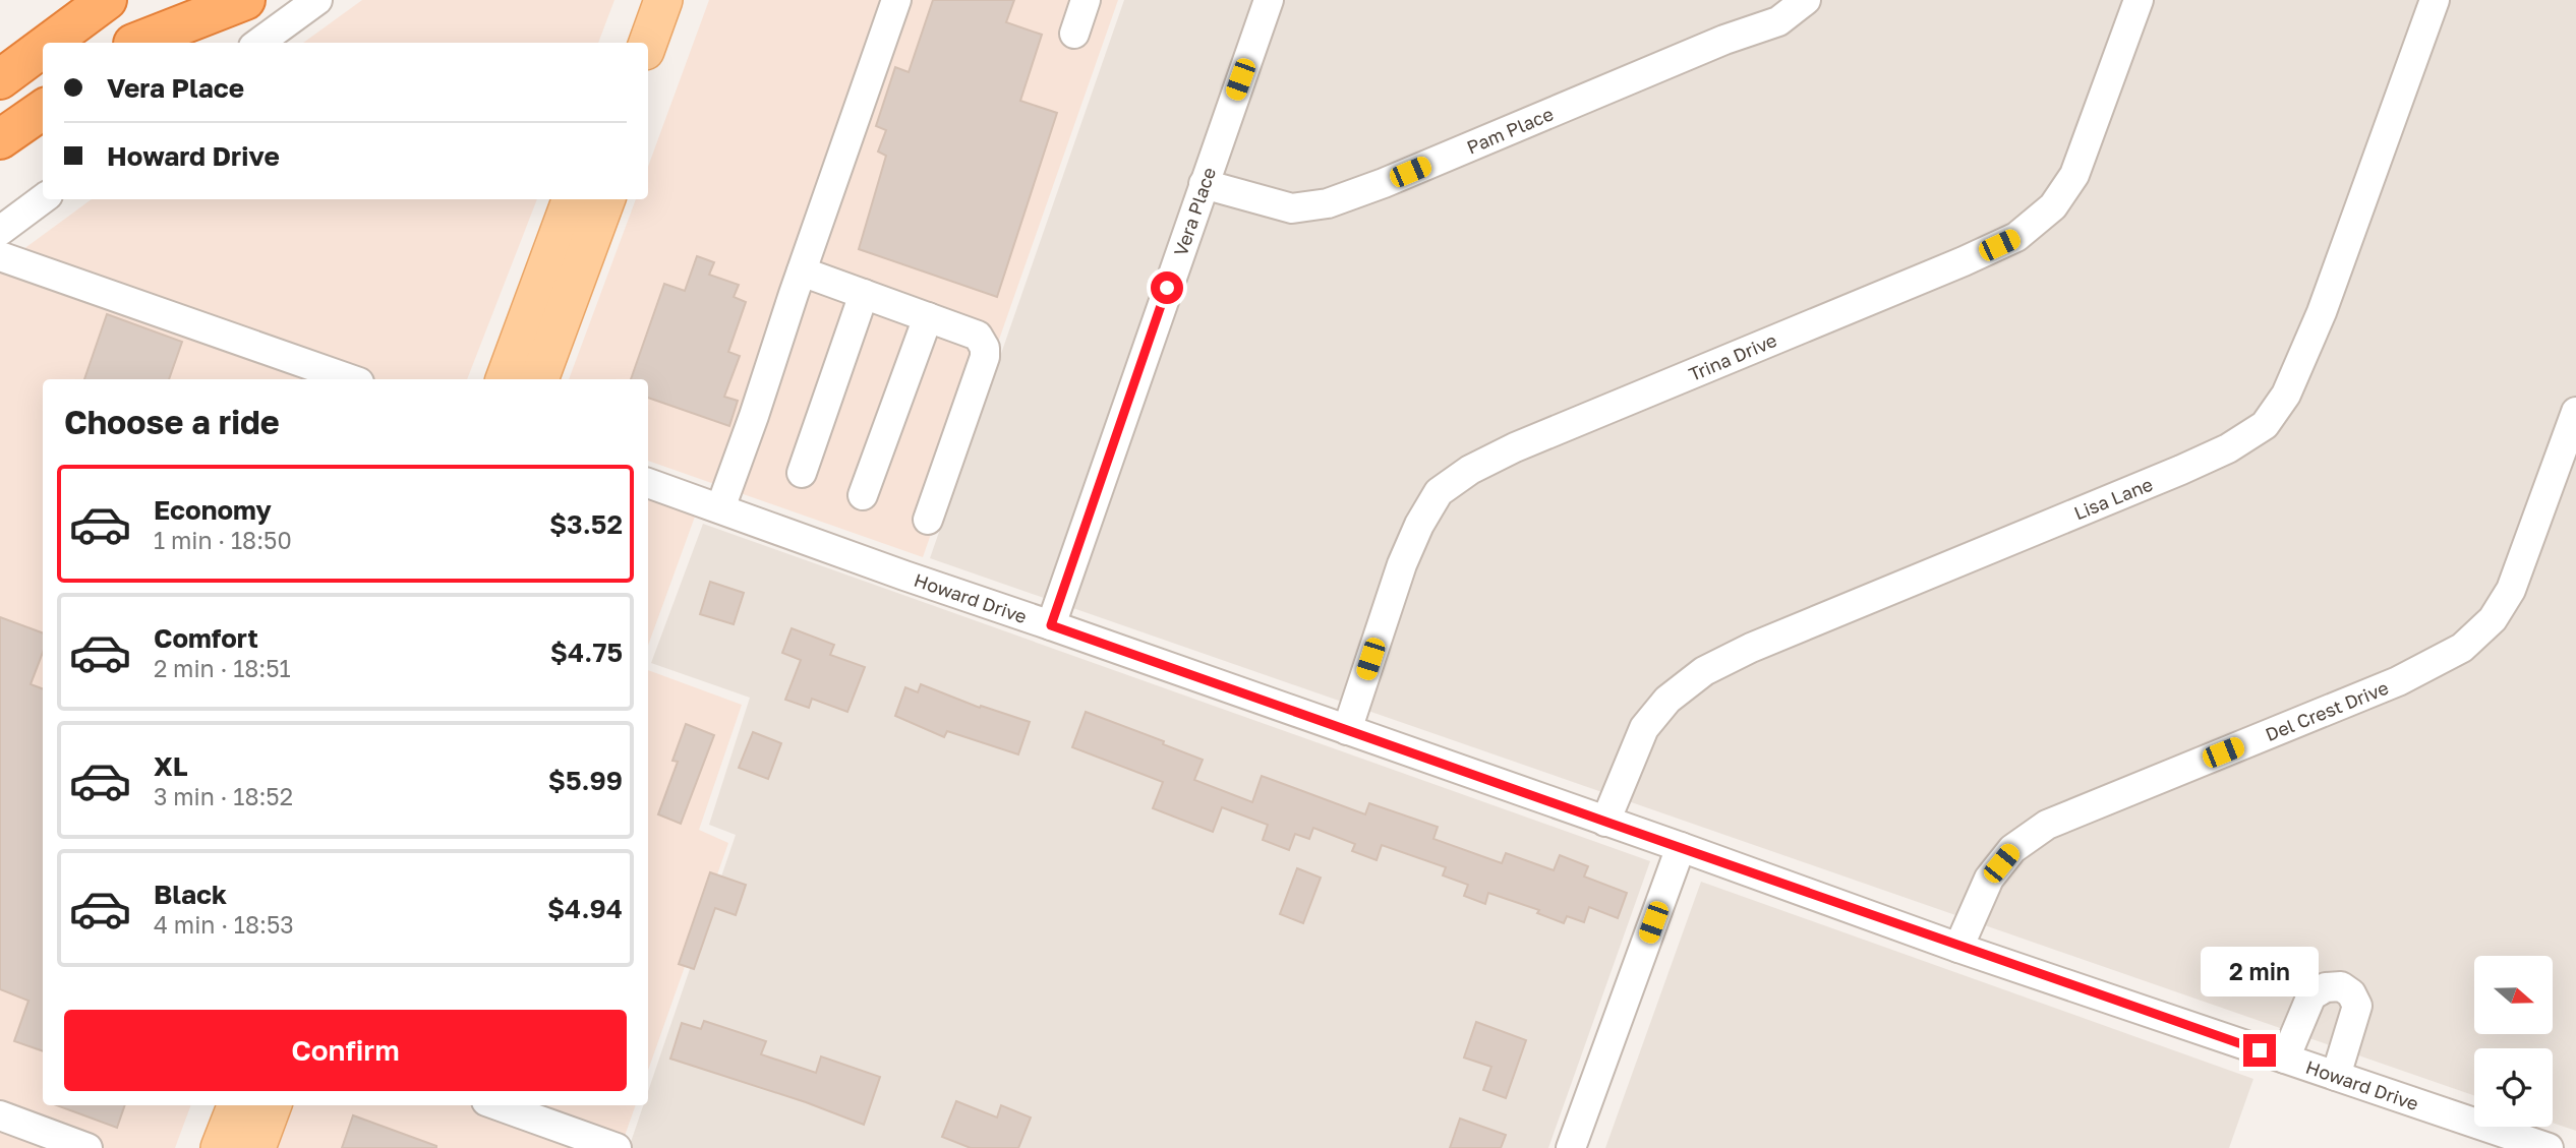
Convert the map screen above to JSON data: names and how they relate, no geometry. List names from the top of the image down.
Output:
{
  "streets": {
    "street": [
      "Pam Place",
      "Vera Place",
      "Trina Drive",
      "Lisa Lane",
      "Howard Drive",
      "Del Crest Drive"
    ]
  },
  "crossings": [
    ["Pam Place", "Vera Place"],
    ["Vera Place", "Howard Drive"],
    ["Trina Drive", "Howard Drive"],
    ["Lisa Lane", "Howard Drive"],
    ["Howard Drive", "Del Crest Drive"]
  ],
  "north": "right",
  "page": {
    "banner": ["Vera Place", "Howard Drive"],
    "heading": "Choose a ride",
    "list": [
      {
        "name": "Economy",
        "note": "1 min · 18:50",
        "value": "$3.52"
      },
      {
        "name": "Comfort",
        "note": "2 min · 18:51",
        "value": "$4.75"
      },
      {
        "name": "XL",
        "note": "3 min · 18:52",
        "value": "$5.99"
      },
      {
        "name": "Black",
        "note": "4 min · 18:53",
        "value": "$4.94"
      }
    ],
    "bubble": "2 min",
    "buttons": "Confirm"
  }
}
